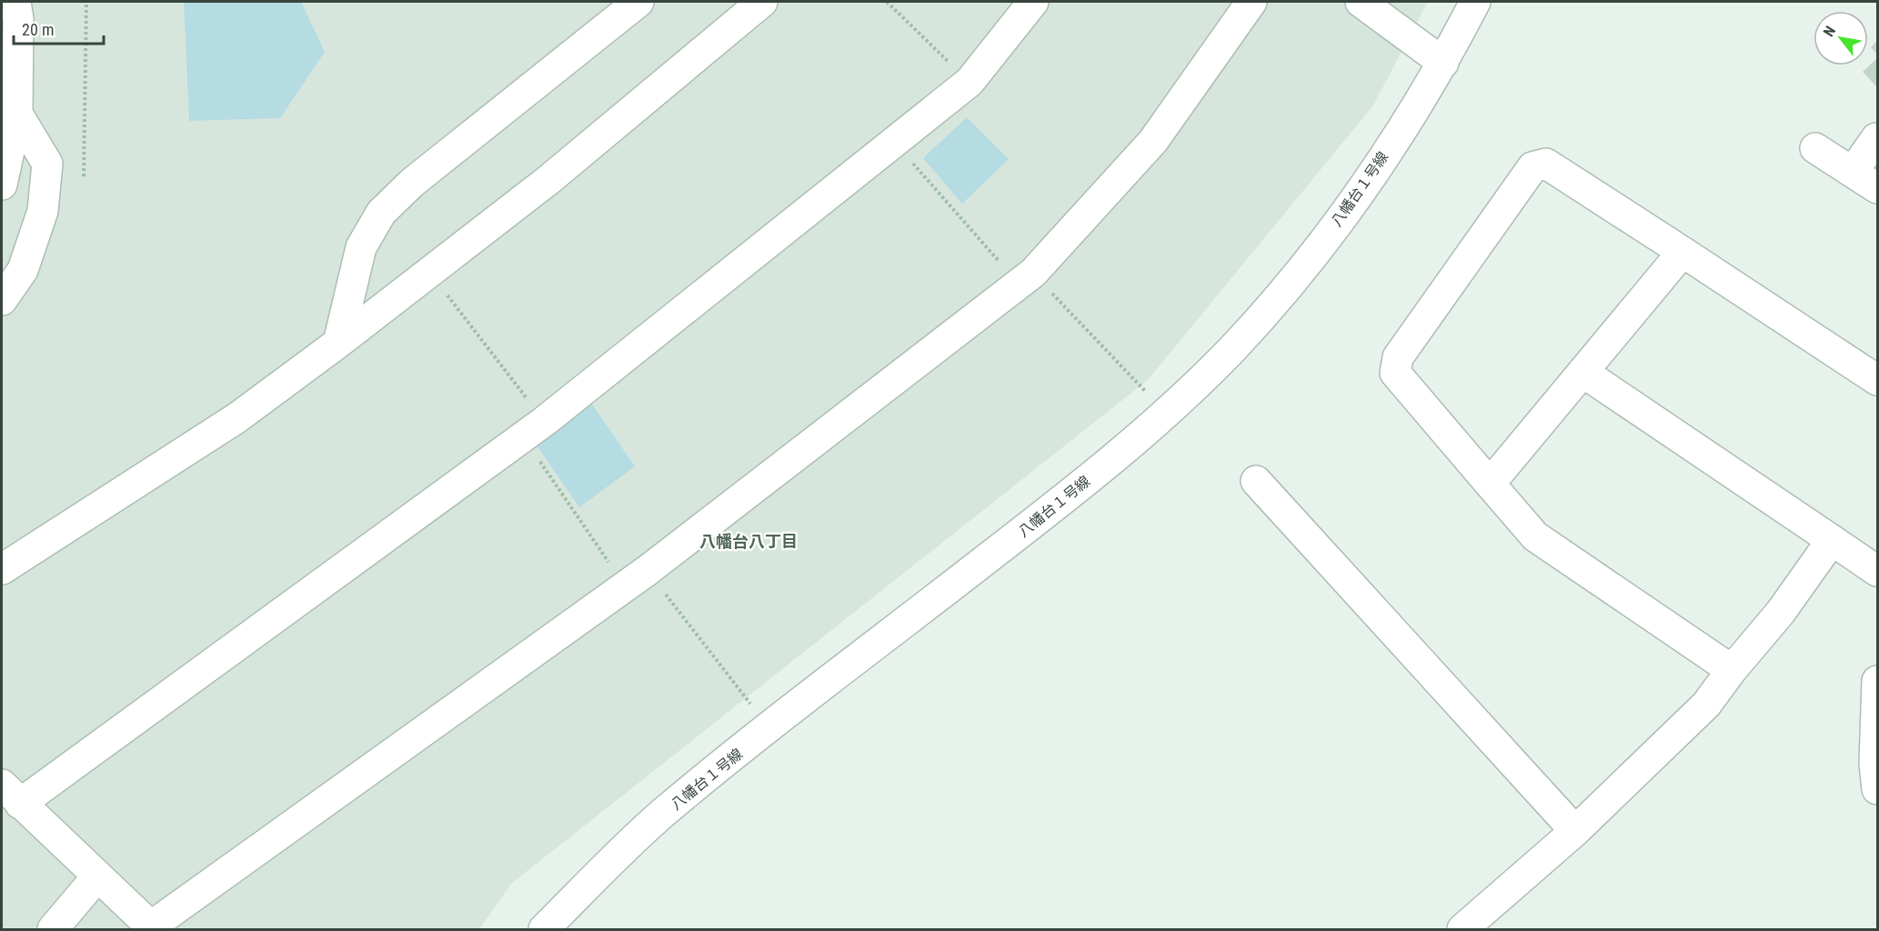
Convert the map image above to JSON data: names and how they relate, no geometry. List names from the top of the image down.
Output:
{
  "streets": {
    "street": ["八幡台１号線"]
  },
  "districts": ["八幡台八丁目"],
  "scale_bar": "20 m",
  "north": "top left"
}
